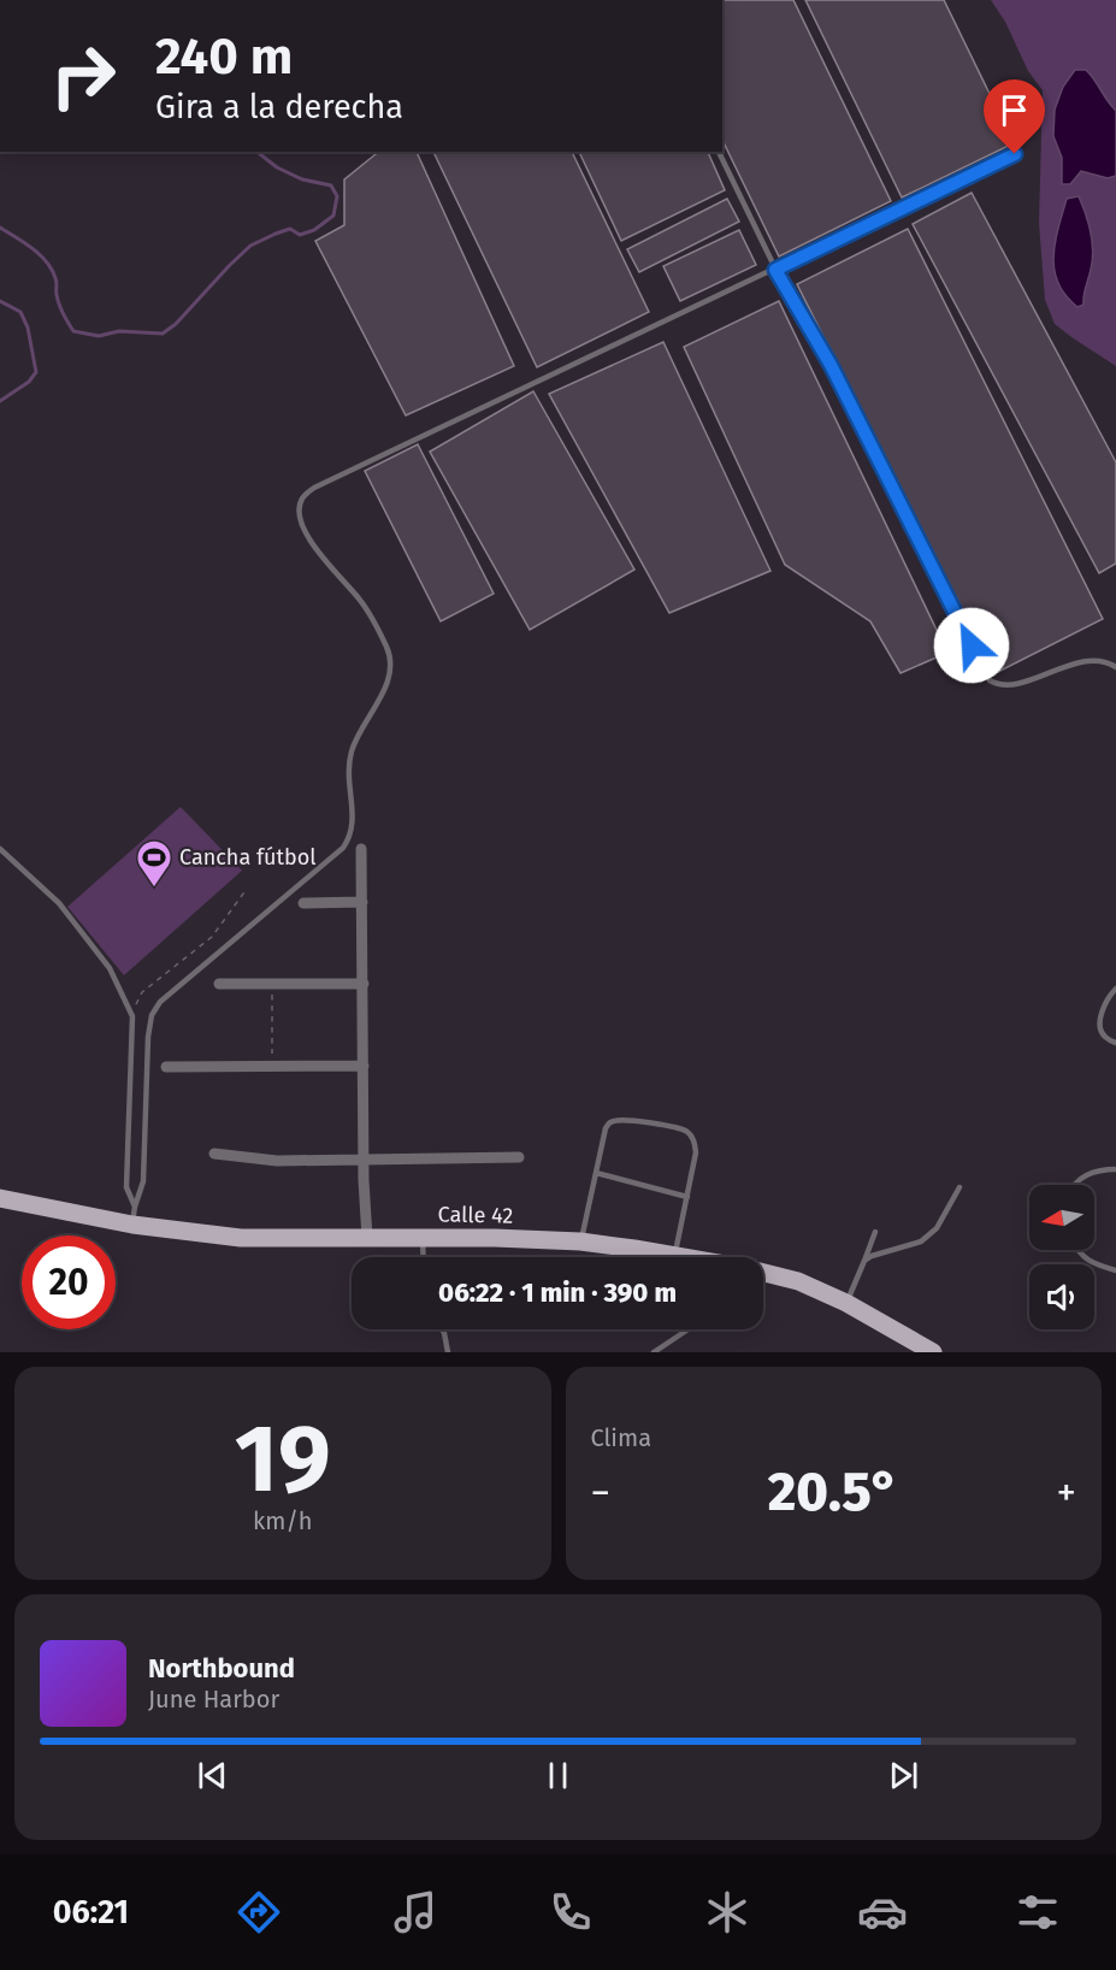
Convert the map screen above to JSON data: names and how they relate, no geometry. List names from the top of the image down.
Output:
{
  "streets": {
    "main road": ["Calle 42"]
  },
  "places": {
    "sports": ["Cancha fútbol"]
  },
  "north": "left",
  "page": {
    "turn": ["240 m", "Gira a la derecha"],
    "limit": "20",
    "trip": "06:22 · 1 min · 390 m",
    "tile": [
      ["19", "km/h"],
      "Clima"
    ],
    "heat": ["−", "20.5°", "+"],
    "song": ["Northbound", "June Harbor"],
    "tabs": "06:21"
  }
}
